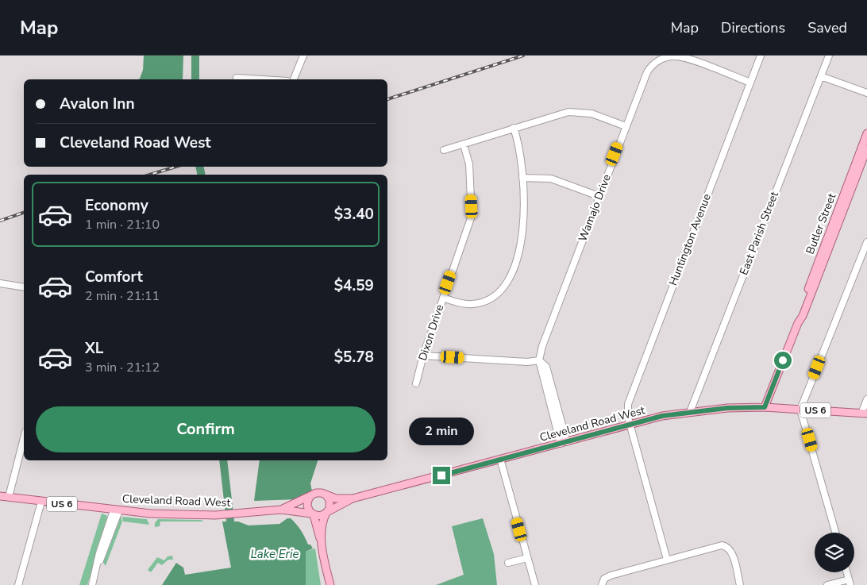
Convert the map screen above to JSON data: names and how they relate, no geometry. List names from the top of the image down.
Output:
{
  "streets": {
    "main road": ["Butler Street", "US 6", "Cleveland Road West"],
    "street": [
      "Wamajo Drive",
      "East Parish Street",
      "Huntington Avenue",
      "Dixon Drive"
    ]
  },
  "crossings": [
    ["Wamajo Drive", "Huntington Avenue"],
    ["Butler Street", "Cleveland Road West"],
    ["East Parish Street", "Cleveland Road West"],
    ["Huntington Avenue", "Cleveland Road West"]
  ],
  "water": ["Lake Erie"],
  "page": {
    "header": "Map",
    "nav": ["Map", "Directions", "Saved"],
    "banner": ["Avalon Inn", "Cleveland Road West"],
    "list": [
      {
        "name": "Economy",
        "note": "1 min · 21:10",
        "value": "$3.40"
      },
      {
        "name": "Comfort",
        "note": "2 min · 21:11",
        "value": "$4.59"
      },
      {
        "name": "XL",
        "note": "3 min · 21:12",
        "value": "$5.78"
      }
    ],
    "buttons": "Confirm",
    "bubble": "2 min"
  }
}
